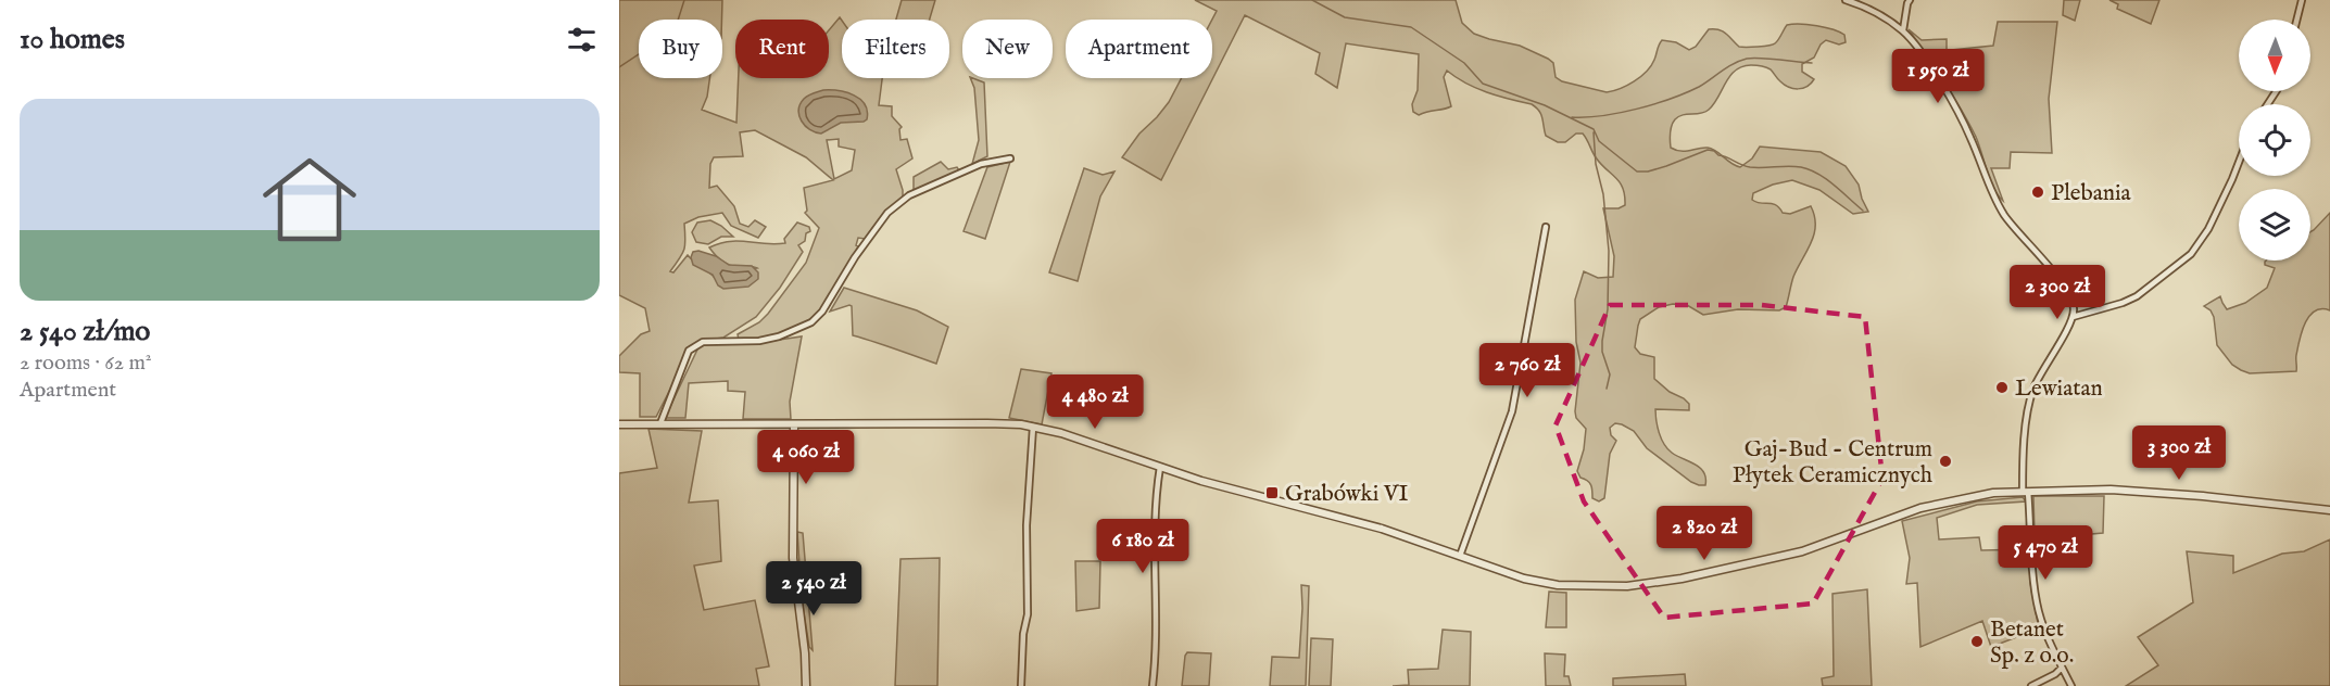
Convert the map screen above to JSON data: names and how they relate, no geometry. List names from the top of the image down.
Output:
{
  "places": {
    "other": [
      "Plebania",
      "Lewiatan",
      "Gaj-Bud - Centrum Płytek Ceramicznych",
      "Betanet Sp. z o.o."
    ],
    "transit": ["Grabówki VI"]
  },
  "north": "bottom",
  "page": {
    "heading": "10 homes",
    "chip": [
      "Buy",
      "Rent",
      "Filters",
      "New",
      "Apartment"
    ],
    "price": [
      "1 950 zł",
      "2 300 zł",
      "2 760 zł",
      "4 480 zł",
      "3 300 zł",
      "4 060 zł",
      "2 820 zł",
      "6 180 zł",
      "5 470 zł",
      "2 540 zł"
    ],
    "list": [
      {
        "name": "2 540 zł/mo",
        "note": "2 rooms · 62 m² · Apartment"
      }
    ]
  }
}
